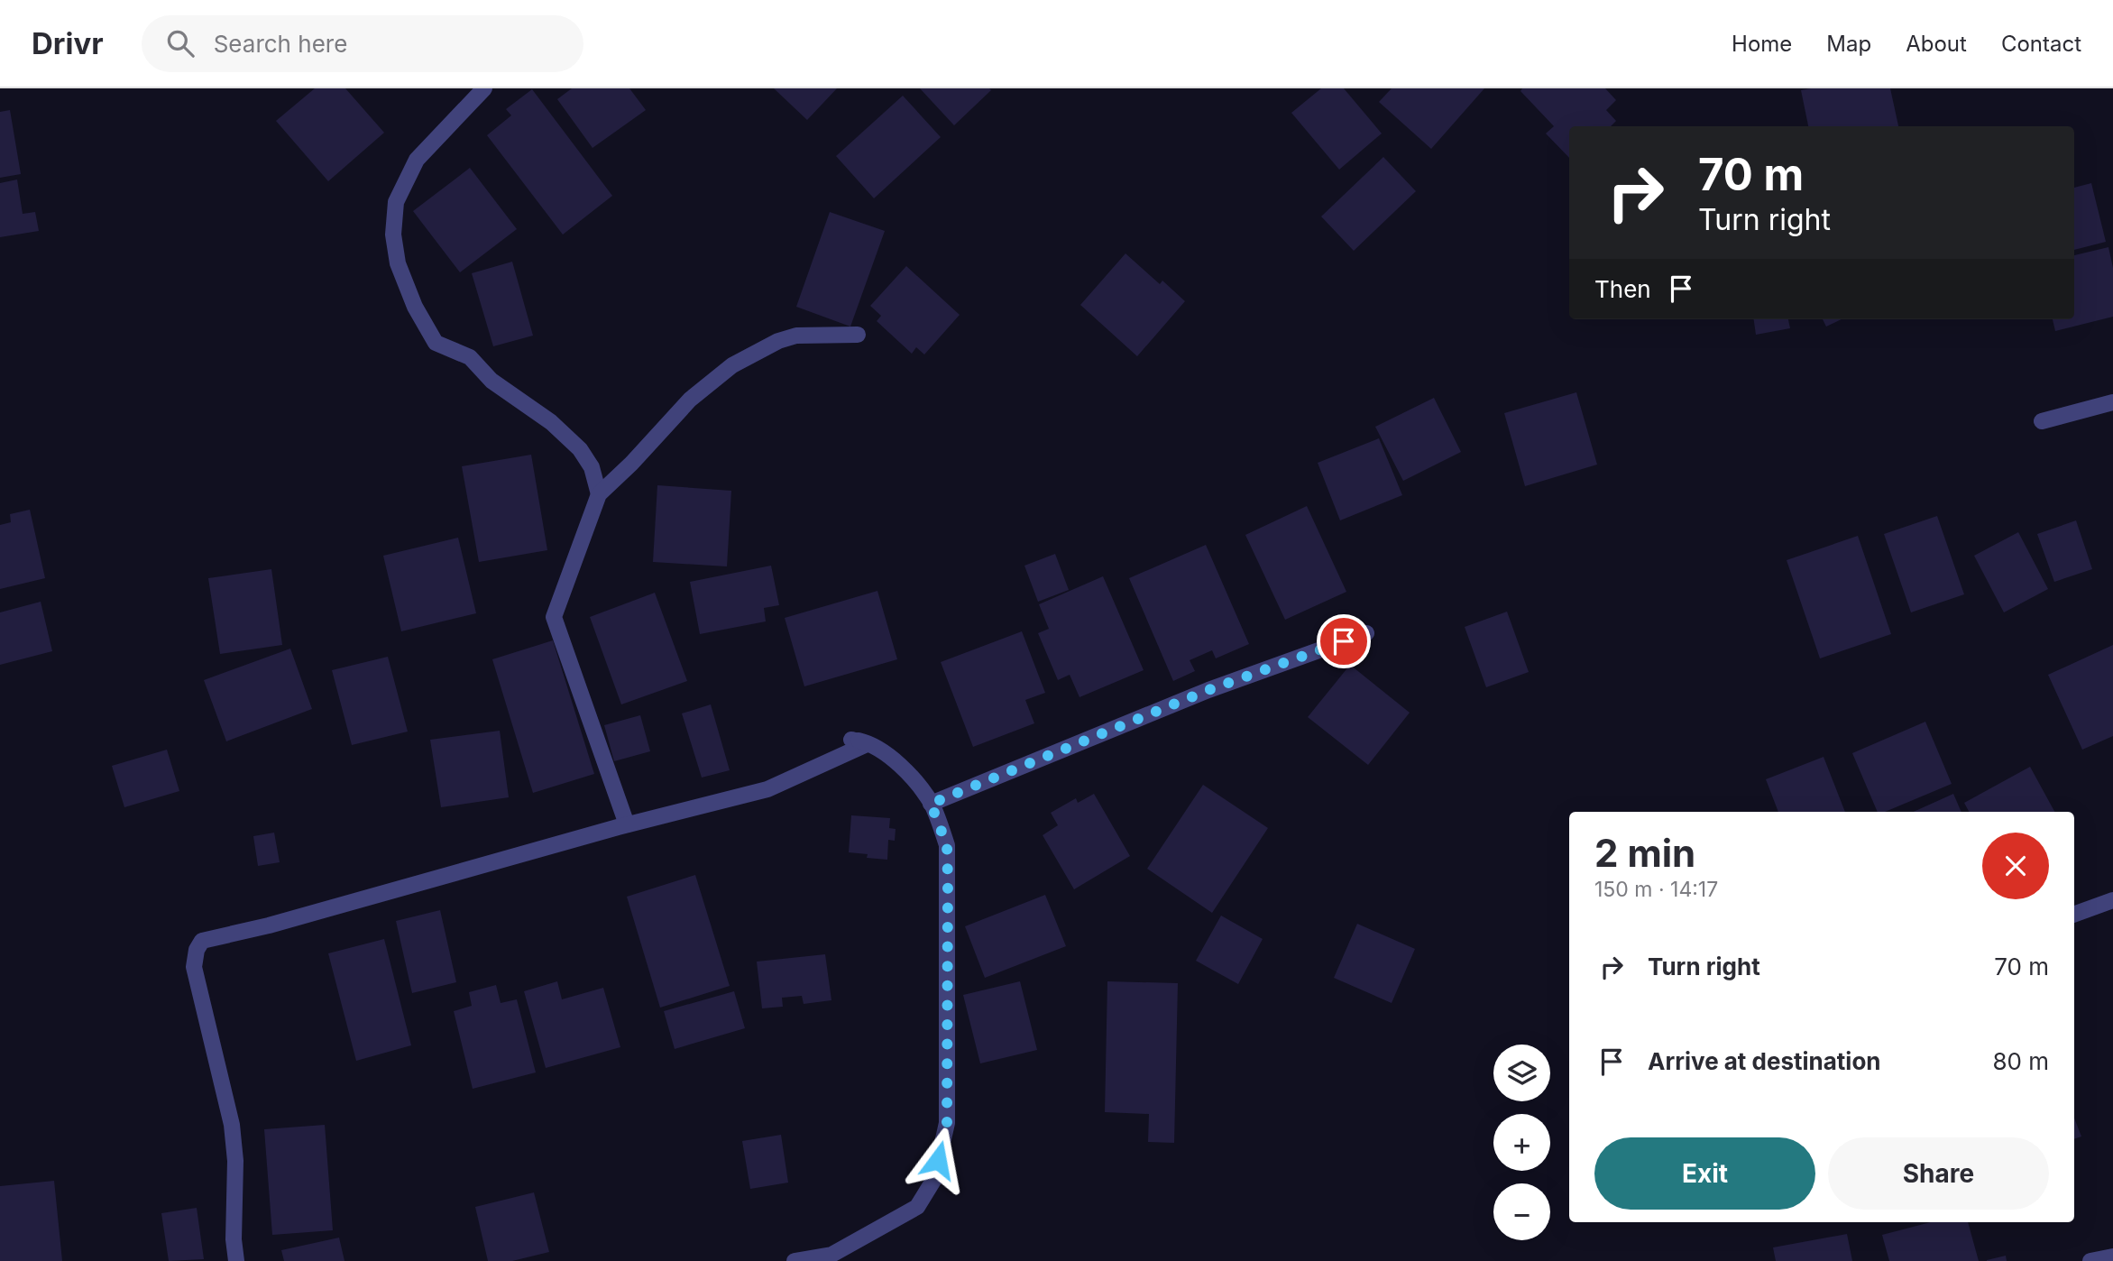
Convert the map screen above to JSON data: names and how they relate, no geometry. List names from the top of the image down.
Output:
{
  "page": {
    "header": "Drivr",
    "search": "Search here",
    "nav": [
      "Home",
      "Map",
      "About",
      "Contact"
    ],
    "turn": ["70 m", "Turn right"],
    "then": "Then",
    "heading": ["2 min", "150 m · 14:17"],
    "list": [
      {
        "name": "Turn right",
        "value": "70 m"
      },
      {
        "name": "Arrive at destination",
        "value": "80 m"
      }
    ],
    "map_buttons": ["+", "−"],
    "buttons": ["Exit", "Share"]
  }
}
